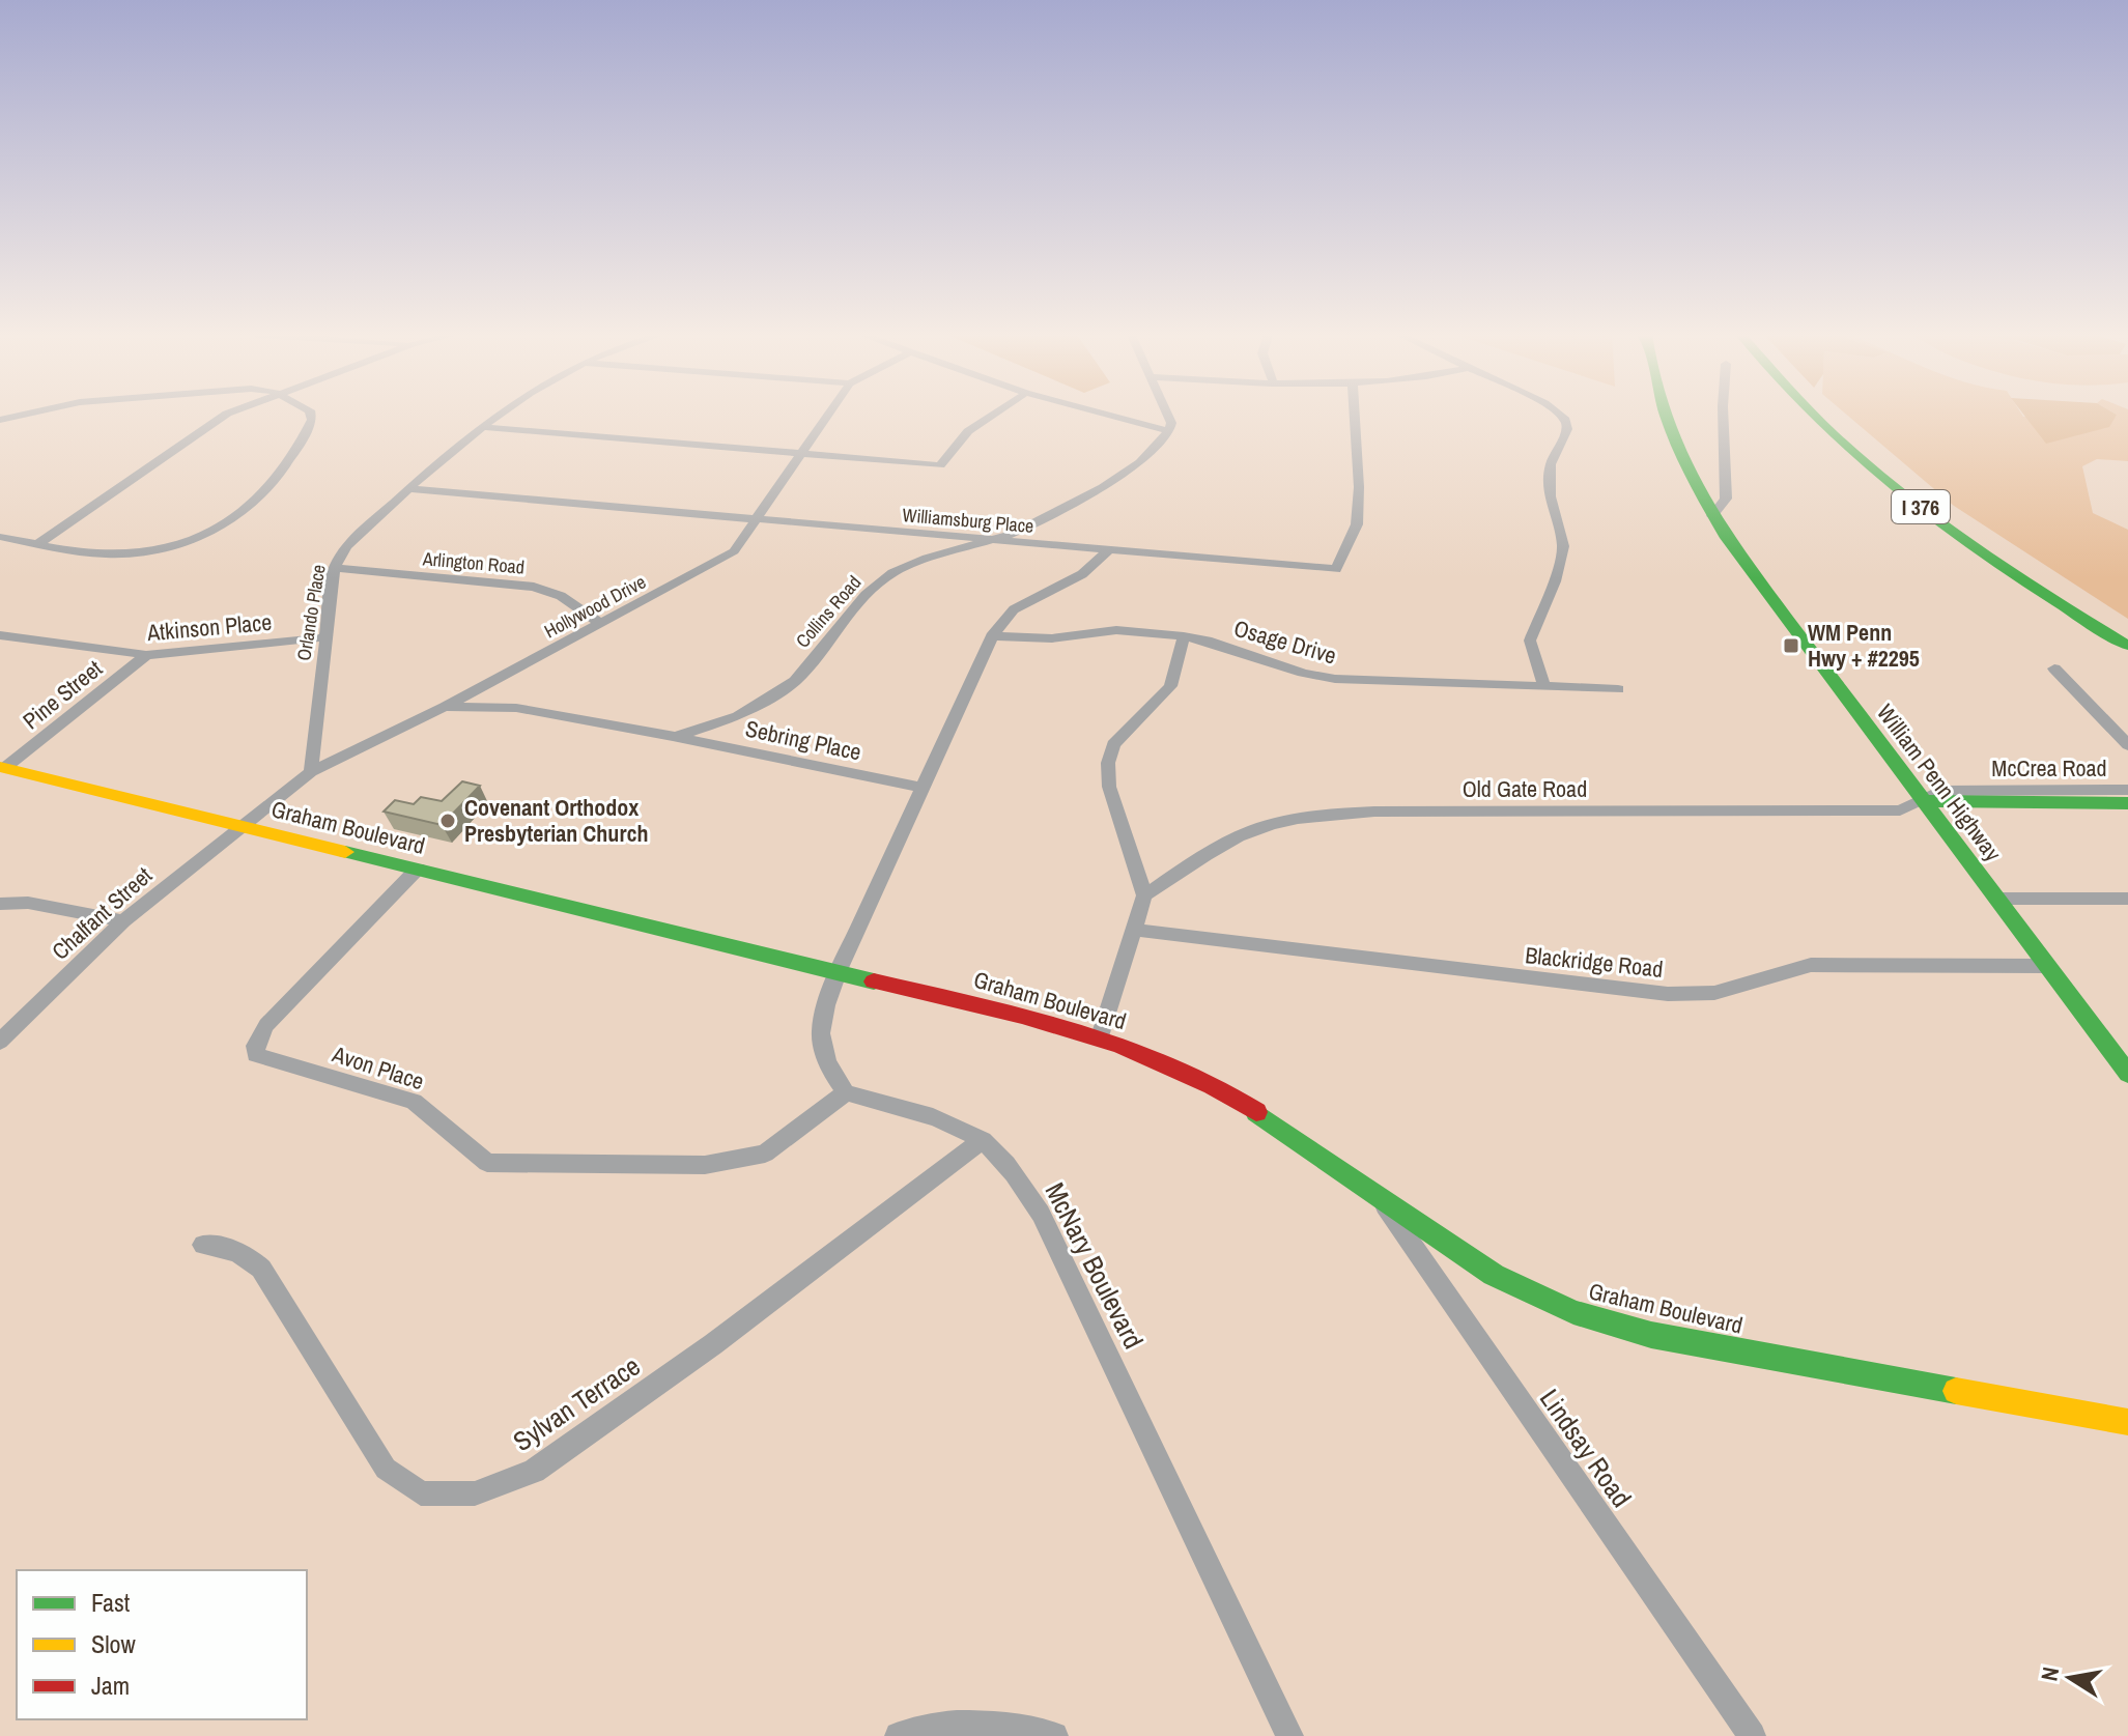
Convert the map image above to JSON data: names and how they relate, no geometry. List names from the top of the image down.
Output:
{
  "streets": {
    "main road": ["I 376", "William Penn Highway", "Graham Boulevard"],
    "street": [
      "Williamsburg Place",
      "Arlington Road",
      "Hollywood Drive",
      "Collins Road",
      "Orlando Place",
      "Atkinson Place",
      "Osage Drive",
      "Pine Street",
      "Sebring Place",
      "McCrea Road",
      "Old Gate Road",
      "Chalfant Street",
      "Blackridge Road",
      "Avon Place",
      "McNary Boulevard",
      "Sylvan Terrace",
      "Lindsay Road"
    ]
  },
  "crossings": [
    ["Williamsburg Place", "Hollywood Drive"],
    ["Williamsburg Place", "Collins Road"],
    ["Williamsburg Place", "Orlando Place"],
    ["Arlington Road", "Hollywood Drive"],
    ["Arlington Road", "Orlando Place"],
    ["Hollywood Drive", "Collins Road"],
    ["Hollywood Drive", "Orlando Place"],
    ["Hollywood Drive", "Graham Boulevard"],
    ["Hollywood Drive", "Chalfant Street"],
    ["Collins Road", "Sebring Place"],
    ["Orlando Place", "Atkinson Place"],
    ["Atkinson Place", "Pine Street"],
    ["Pine Street", "Graham Boulevard"],
    ["McCrea Road", "William Penn Highway"],
    ["McCrea Road", "Old Gate Road"],
    ["William Penn Highway", "Old Gate Road"],
    ["William Penn Highway", "Blackridge Road"],
    ["Graham Boulevard", "Chalfant Street"],
    ["Graham Boulevard", "Avon Place"],
    ["Graham Boulevard", "Lindsay Road"],
    ["Avon Place", "McNary Boulevard"],
    ["McNary Boulevard", "Sylvan Terrace"]
  ],
  "places": {
    "transit": ["WM Penn Hwy + #2295"],
    "other": ["Covenant Orthodox Presbyterian Church"]
  },
  "legend": ["Fast", "Slow", "Jam"],
  "north": "left"
}
